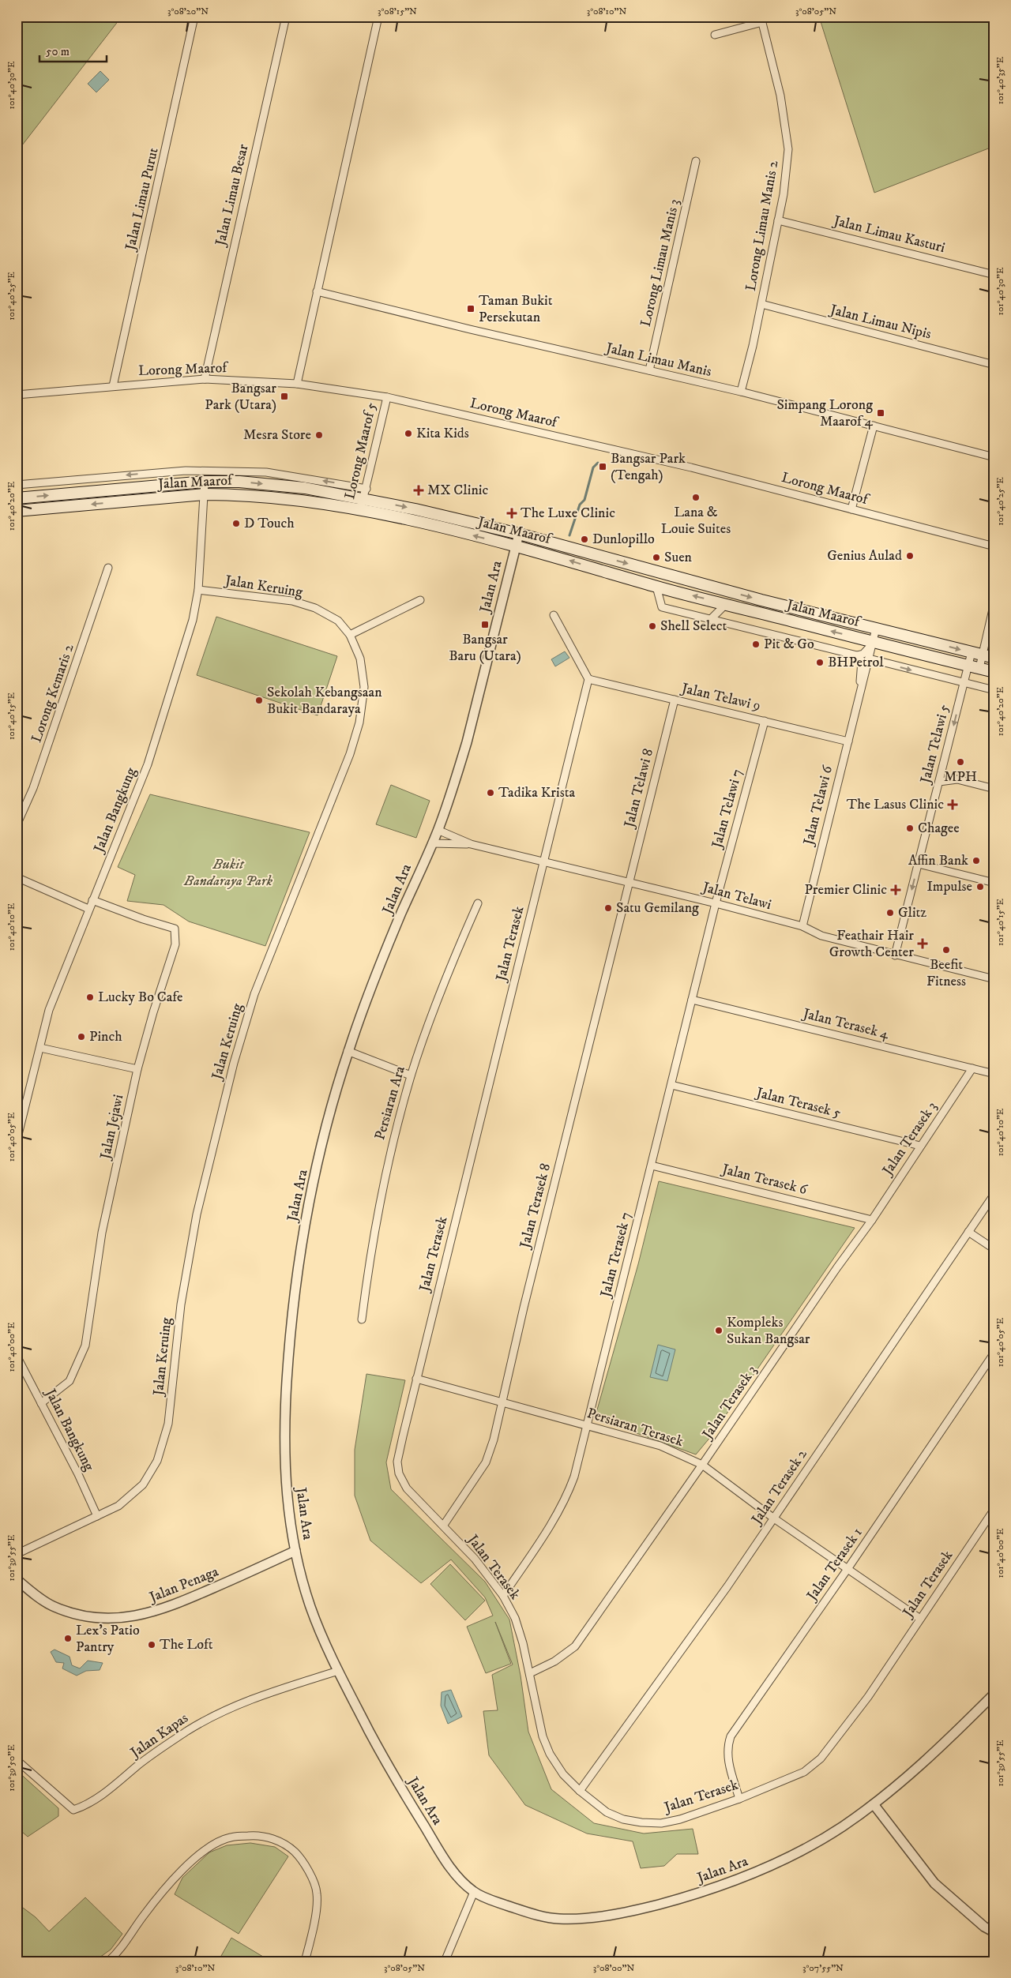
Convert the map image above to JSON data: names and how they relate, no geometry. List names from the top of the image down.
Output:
{
  "streets": {
    "main road": ["Jalan Maarof"],
    "street": [
      "Jalan Limau Besar",
      "Jalan Limau Purut",
      "Lorong Limau Manis 2",
      "Jalan Limau Kasturi",
      "Lorong Limau Manis 3",
      "Jalan Limau Nipis",
      "Jalan Limau Manis",
      "Lorong Maarof",
      "Lorong Maarof 5",
      "Jalan Keruing",
      "Jalan Ara",
      "Lorong Kemaris 2",
      "Jalan Telawi 9",
      "Jalan Telawi 5",
      "Jalan Telawi 8",
      "Jalan Telawi 6",
      "Jalan Telawi 7",
      "Jalan Bangkung",
      "Jalan Telawi",
      "Jalan Terasek",
      "Jalan Terasek 4",
      "Persiaran Ara",
      "Jalan Terasek 5",
      "Jalan Jejawi",
      "Jalan Terasek 3",
      "Jalan Terasek 6",
      "Jalan Terasek 8",
      "Jalan Terasek 7",
      "Persiaran Terasek",
      "Jalan Terasek 2",
      "Jalan Terasek 1",
      "Jalan Penaga",
      "Jalan Kapas"
    ]
  },
  "crossings": [
    ["Jalan Limau Besar", "Lorong Maarof"],
    ["Jalan Limau Purut", "Lorong Maarof"],
    ["Lorong Limau Manis 2", "Jalan Limau Kasturi"],
    ["Lorong Limau Manis 2", "Jalan Limau Nipis"],
    ["Lorong Limau Manis 2", "Jalan Limau Manis"],
    ["Lorong Limau Manis 3", "Jalan Limau Manis"],
    ["Lorong Maarof", "Lorong Maarof 5"],
    ["Lorong Maarof 5", "Jalan Maarof"],
    ["Jalan Maarof", "Jalan Ara"],
    ["Jalan Maarof", "Jalan Telawi 5"],
    ["Jalan Maarof", "Jalan Telawi 6"],
    ["Jalan Maarof", "Jalan Bangkung"],
    ["Jalan Keruing", "Jalan Bangkung"],
    ["Jalan Ara", "Jalan Telawi"],
    ["Jalan Ara", "Persiaran Ara"],
    ["Jalan Ara", "Jalan Penaga"],
    ["Jalan Ara", "Jalan Kapas"],
    ["Jalan Telawi 9", "Jalan Telawi 8"],
    ["Jalan Telawi 9", "Jalan Telawi 6"],
    ["Jalan Telawi 9", "Jalan Telawi 7"],
    ["Jalan Telawi 5", "Jalan Telawi"],
    ["Jalan Telawi 8", "Jalan Telawi"],
    ["Jalan Telawi 8", "Jalan Terasek 8"],
    ["Jalan Telawi 6", "Jalan Telawi"],
    ["Jalan Telawi 7", "Jalan Telawi"],
    ["Jalan Telawi 7", "Jalan Terasek 7"],
    ["Jalan Bangkung", "Jalan Jejawi"],
    ["Jalan Telawi", "Jalan Terasek"],
    ["Jalan Telawi", "Jalan Terasek 8"],
    ["Jalan Telawi", "Jalan Terasek 7"],
    ["Jalan Terasek", "Jalan Terasek 3"],
    ["Jalan Terasek", "Jalan Terasek 8"],
    ["Jalan Terasek", "Jalan Terasek 7"],
    ["Jalan Terasek", "Persiaran Terasek"],
    ["Jalan Terasek", "Jalan Terasek 2"],
    ["Jalan Terasek", "Jalan Terasek 1"],
    ["Jalan Terasek 4", "Jalan Terasek 3"],
    ["Jalan Terasek 4", "Jalan Terasek 7"],
    ["Jalan Terasek 5", "Jalan Terasek 3"],
    ["Jalan Terasek 5", "Jalan Terasek 7"],
    ["Jalan Terasek 3", "Jalan Terasek 6"],
    ["Jalan Terasek 3", "Persiaran Terasek"],
    ["Jalan Terasek 6", "Jalan Terasek 7"],
    ["Jalan Terasek 8", "Persiaran Terasek"],
    ["Jalan Terasek 7", "Persiaran Terasek"],
    ["Persiaran Terasek", "Jalan Terasek 2"],
    ["Persiaran Terasek", "Jalan Terasek 1"]
  ],
  "one_way": ["Jalan Telawi 5"],
  "parks": ["Bukit Bandaraya Park"],
  "places": {
    "transit": [
      "Taman Bukit Persekutan",
      "Bangsar Park (Utara)",
      "Simpang Lorong Maarof 4",
      "Bangsar Park (Tengah)",
      "Bangsar Baru (Utara)"
    ],
    "other": [
      "Kita Kids",
      "Mesra Store",
      "Lana & Louie Suites",
      "D Touch",
      "Dunlopillo",
      "Genius Aulad",
      "Suen",
      "Shell Select",
      "Pit & Go",
      "BHPetrol",
      "Sekolah Kebangsaan Bukit Bandaraya",
      "MPH",
      "Tadika Krista",
      "Chagee",
      "Affin Bank",
      "Impulse",
      "Satu Gemilang",
      "Glitz",
      "Beefit Fitness",
      "Lucky Bo Cafe",
      "Pinch",
      "Kompleks Sukan Bangsar",
      "Lex's Patio Pantry",
      "The Loft"
    ],
    "health": [
      "MX Clinic",
      "The Luxe Clinic",
      "The Lasus Clinic",
      "Premier Clinic",
      "Feathair Hair Growth Center"
    ]
  },
  "scale_bar": "50 m",
  "coordinates": [
    "3°08'20\"N",
    "3°08'15\"N",
    "3°08'10\"N",
    "3°08'05\"N",
    "101°40'35\"E",
    "101°40'30\"E",
    "101°40'25\"E",
    "101°40'20\"E",
    "101°40'15\"E",
    "101°40'10\"E",
    "101°40'05\"E",
    "101°40'00\"E",
    "101°39'55\"E",
    "101°39'50\"E",
    "3°08'00\"N",
    "3°07'55\"N"
  ]
}
